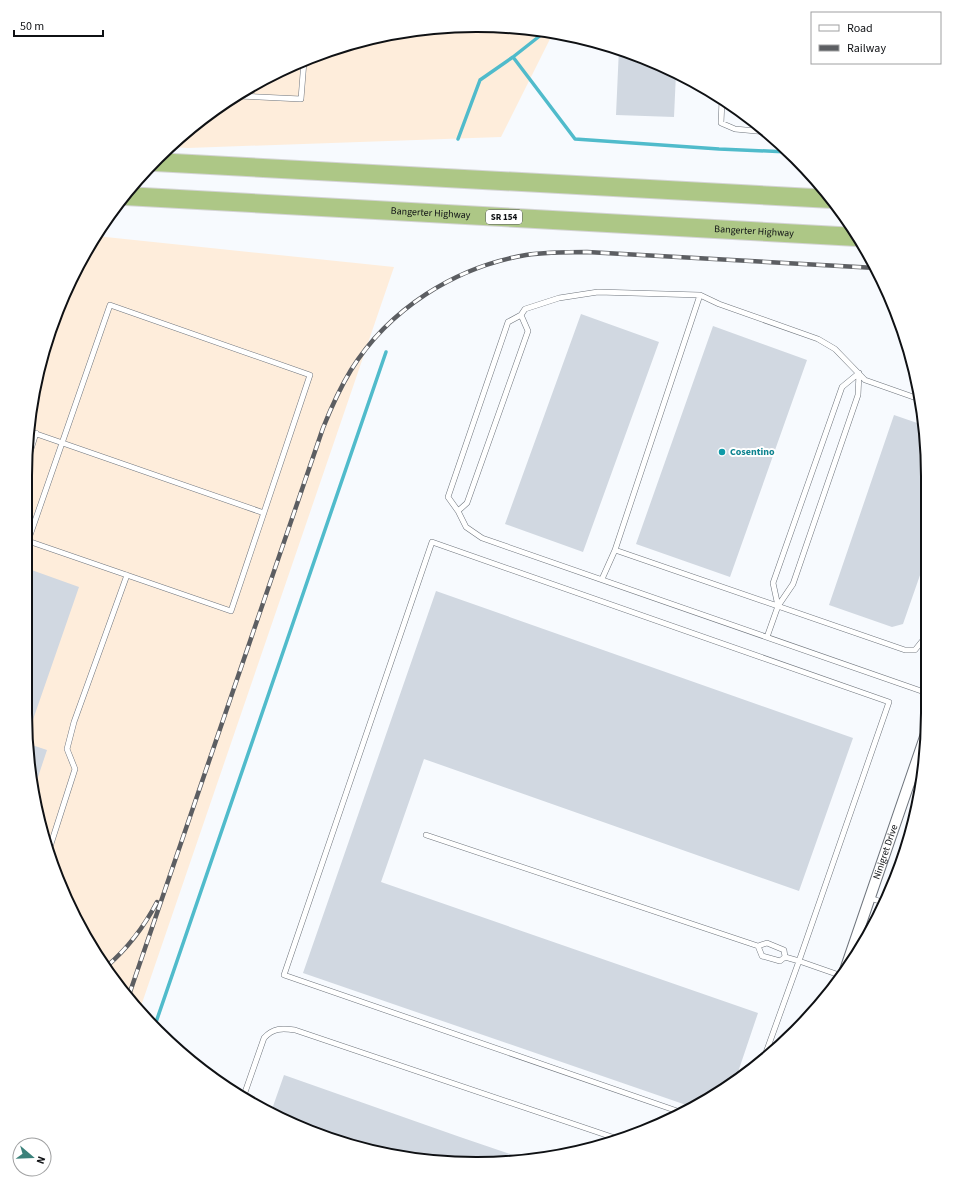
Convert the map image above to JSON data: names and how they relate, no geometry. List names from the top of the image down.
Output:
{
  "streets": {
    "highway": ["Bangerter Highway", "SR 154"],
    "street": ["Ninigret Drive"]
  },
  "places": ["Cosentino"],
  "legend": ["Road", "Railway"],
  "scale_bar": "50 m",
  "north": "right"
}
